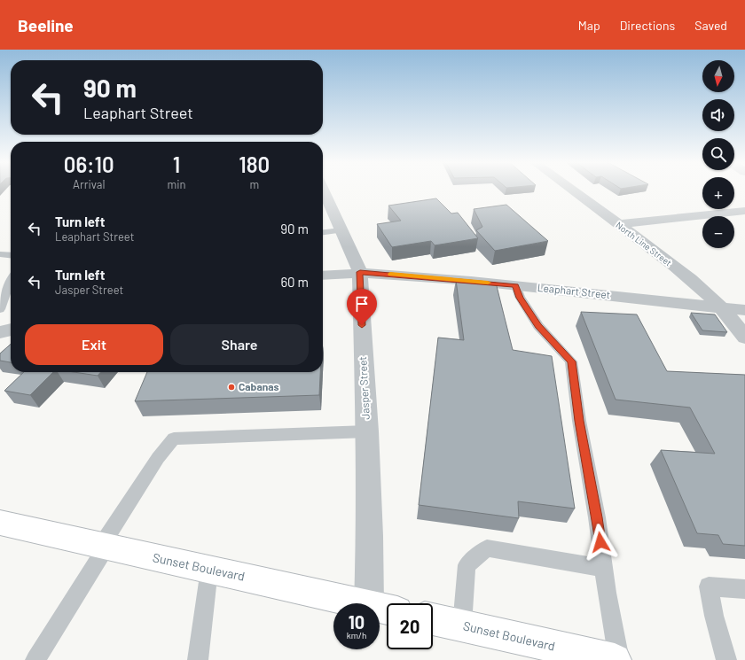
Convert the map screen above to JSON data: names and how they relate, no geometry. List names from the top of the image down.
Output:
{
  "streets": {
    "main road": ["Sunset Boulevard"],
    "street": ["North Line Street", "Leaphart Street", "Jasper Street"]
  },
  "crossings": [
    ["North Line Street", "Leaphart Street"],
    ["Leaphart Street", "Jasper Street"]
  ],
  "places": ["Cabanas"],
  "north": "bottom",
  "page": {
    "header": "Beeline",
    "nav": ["Map", "Directions", "Saved"],
    "map_buttons": ["+", "−"],
    "turn": ["90 m", "Leaphart Street"],
    "eta": [
      "06:10",
      "Arrival",
      "1",
      "min",
      "180",
      "m"
    ],
    "list": [
      {
        "name": "Turn left",
        "note": "Leaphart Street",
        "value": "90 m"
      },
      {
        "name": "Turn left",
        "note": "Jasper Street",
        "value": "60 m"
      }
    ],
    "buttons": ["Exit", "Share"],
    "speed": "10 km/h",
    "limit": "20"
  }
}
